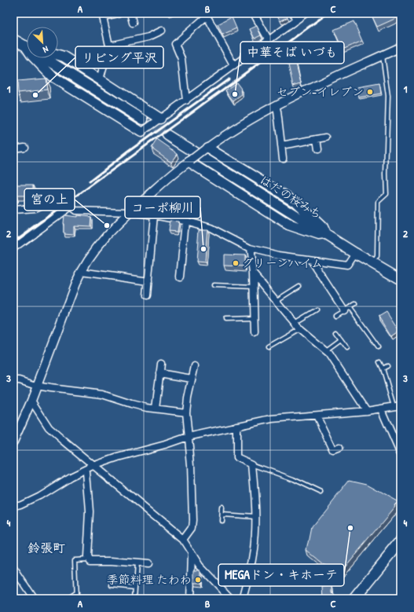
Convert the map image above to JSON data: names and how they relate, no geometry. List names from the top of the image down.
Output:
{
  "streets": {
    "main road": ["はだの桜みち"]
  },
  "districts": ["鈴張町"],
  "places": [
    "セブン-イレブン",
    "中華そば いづも",
    "リビング平沢",
    "宮の上",
    "コーポ柳川",
    "グリーンハイム",
    "MEGAドン・キホーテ",
    "季節料理 たわわ"
  ],
  "north": "bottom right",
  "grid": {
    "columns": ["A", "B", "C"],
    "rows": [
      "1",
      "2",
      "3",
      "4"
    ]
  }
}
